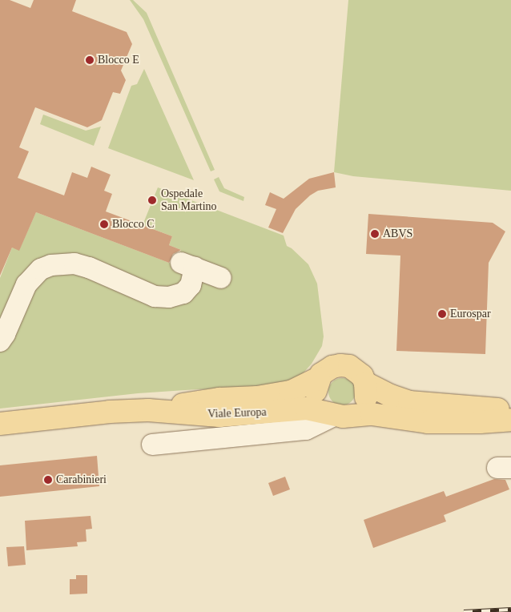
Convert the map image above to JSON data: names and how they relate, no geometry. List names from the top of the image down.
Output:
{
  "streets": {
    "main road": ["Viale Europa"]
  },
  "places": [
    "Blocco E",
    "Ospedale San Martino",
    "Blocco C",
    "ABVS",
    "Eurospar",
    "Carabinieri"
  ]
}
